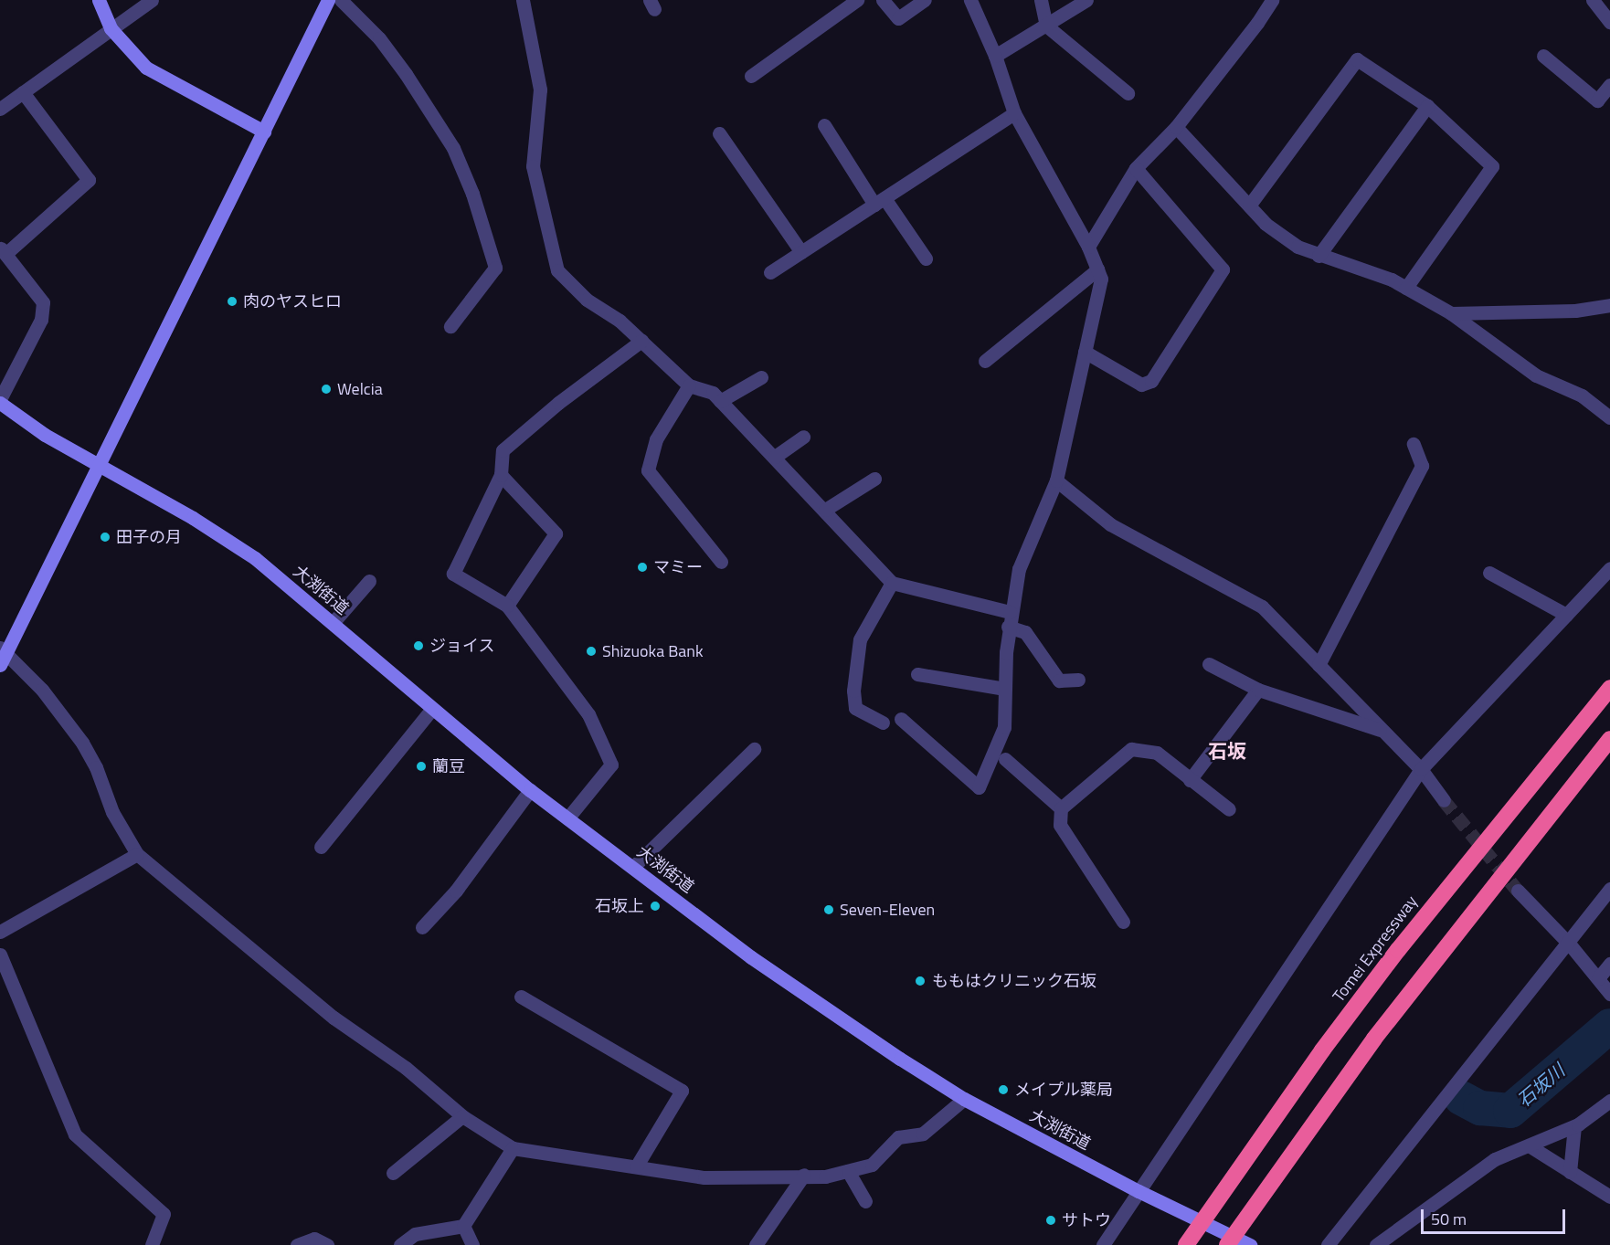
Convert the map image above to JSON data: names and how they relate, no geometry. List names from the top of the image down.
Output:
{
  "streets": {
    "highway": ["Tomei Expressway"],
    "street": ["大渕街道"]
  },
  "districts": ["石坂"],
  "water": ["石坂川"],
  "places": [
    "肉のヤスヒロ",
    "Welcia",
    "田子の月",
    "マミー",
    "ジョイス",
    "Shizuoka Bank",
    "蘭豆",
    "石坂上",
    "Seven-Eleven",
    "ももはクリニック石坂",
    "メイプル薬局",
    "サトウ"
  ],
  "scale_bar": "50 m"
}
